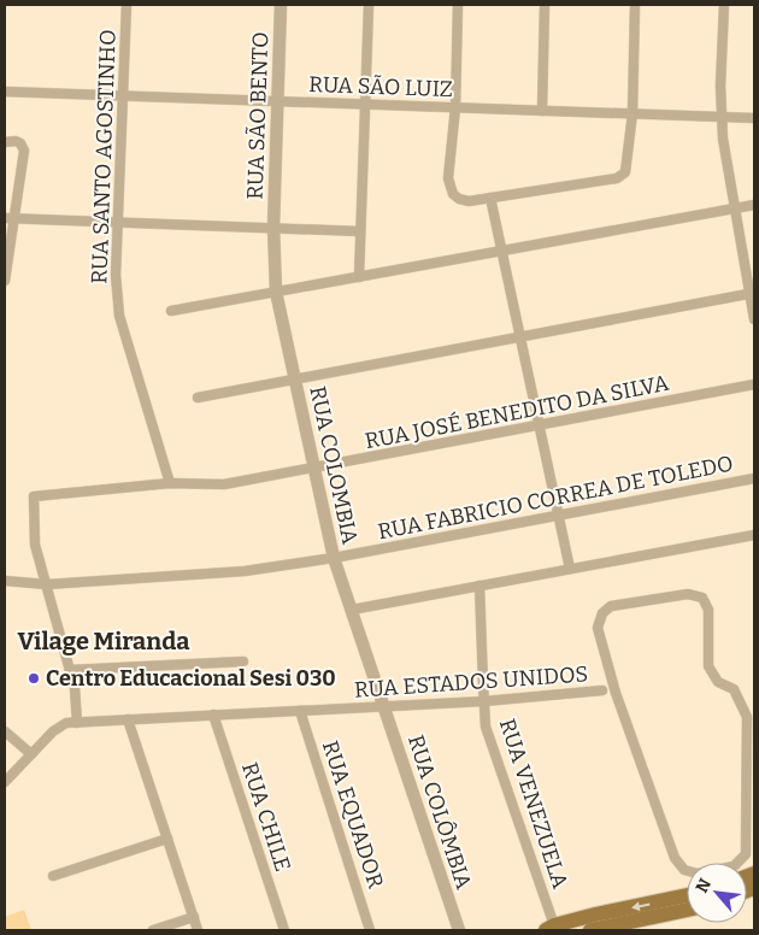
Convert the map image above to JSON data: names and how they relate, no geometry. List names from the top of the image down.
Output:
{
  "streets": {
    "street": [
      "RUA SÃO LUIZ",
      "RUA SÃO BENTO",
      "RUA SANTO AGOSTINHO",
      "RUA JOSÉ BENEDITO DA SILVA",
      "RUA COLOMBIA",
      "RUA FABRICIO CORREA DE TOLEDO",
      "RUA ESTADOS UNIDOS",
      "RUA VENEZUELA",
      "RUA COLÔMBIA",
      "RUA EQUADOR",
      "RUA CHILE"
    ]
  },
  "crossings": [
    ["RUA SÃO LUIZ", "RUA SÃO BENTO"],
    ["RUA SÃO LUIZ", "RUA SANTO AGOSTINHO"],
    ["RUA SÃO BENTO", "RUA COLOMBIA"],
    ["RUA SANTO AGOSTINHO", "RUA JOSÉ BENEDITO DA SILVA"],
    ["RUA JOSÉ BENEDITO DA SILVA", "RUA COLOMBIA"],
    ["RUA JOSÉ BENEDITO DA SILVA", "RUA FABRICIO CORREA DE TOLEDO"],
    ["RUA COLOMBIA", "RUA FABRICIO CORREA DE TOLEDO"],
    ["RUA COLOMBIA", "RUA ESTADOS UNIDOS"],
    ["RUA COLOMBIA", "RUA COLÔMBIA"],
    ["RUA ESTADOS UNIDOS", "RUA VENEZUELA"],
    ["RUA ESTADOS UNIDOS", "RUA COLÔMBIA"],
    ["RUA ESTADOS UNIDOS", "RUA EQUADOR"],
    ["RUA ESTADOS UNIDOS", "RUA CHILE"]
  ],
  "districts": ["Vilage Miranda"],
  "places": ["Centro Educacional Sesi 030"],
  "north": "top left"
}
